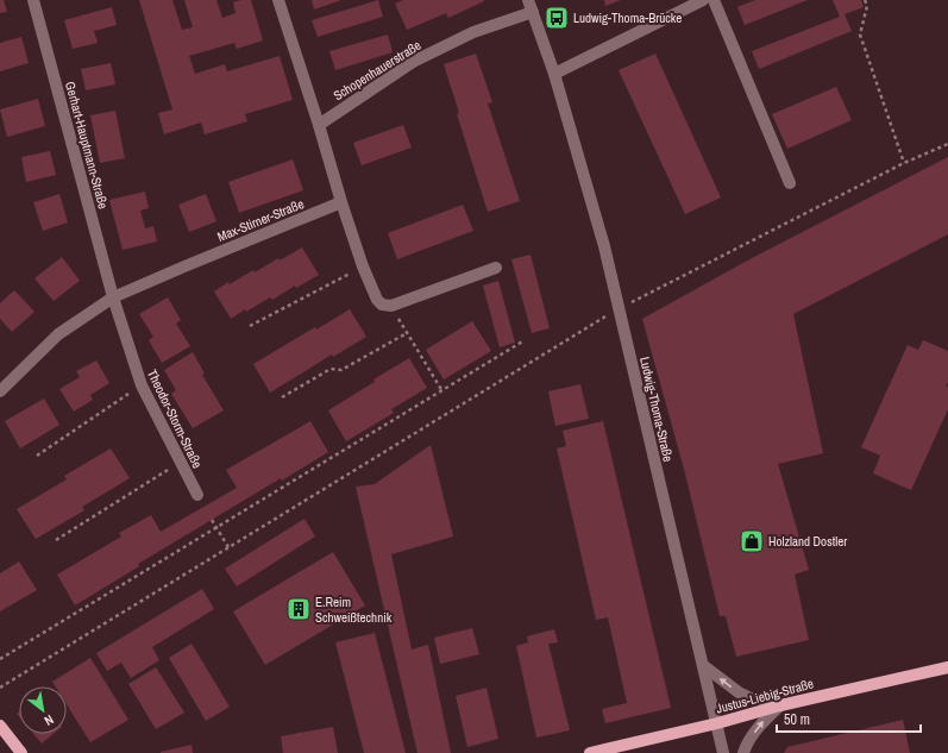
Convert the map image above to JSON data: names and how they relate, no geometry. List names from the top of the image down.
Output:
{
  "streets": {
    "main road": ["Justus-Liebig-Straße"],
    "street": [
      "Schopenhauerstraße",
      "Gerhart-Hauptmann-Straße",
      "Max-Stirner-Straße",
      "Ludwig-Thoma-Straße",
      "Theodor-Storm-Straße"
    ]
  },
  "crossings": [
    ["Schopenhauerstraße", "Ludwig-Thoma-Straße"],
    ["Gerhart-Hauptmann-Straße", "Max-Stirner-Straße"],
    ["Gerhart-Hauptmann-Straße", "Theodor-Storm-Straße"],
    ["Max-Stirner-Straße", "Theodor-Storm-Straße"],
    ["Ludwig-Thoma-Straße", "Justus-Liebig-Straße"]
  ],
  "places": {
    "bus stop": ["Ludwig-Thoma-Brücke"],
    "shop": ["Holzland Dostler"],
    "building": ["E.Reim Schweißtechnik"]
  },
  "scale_bar": "50 m",
  "north": "bottom right"
}
